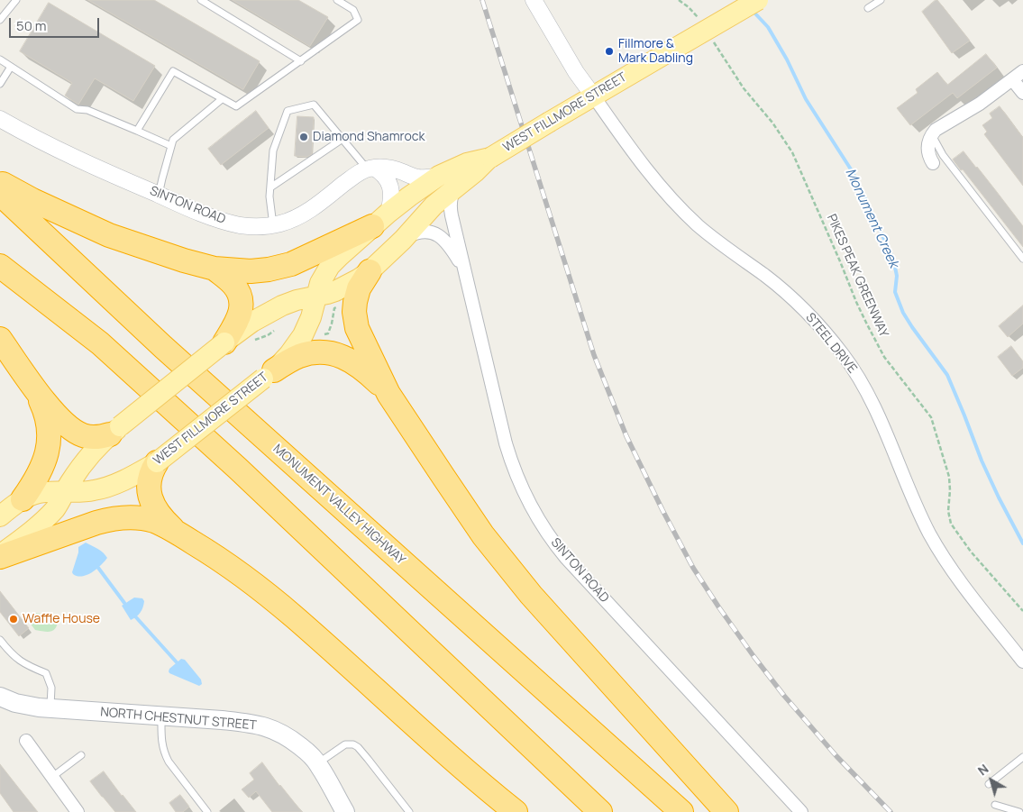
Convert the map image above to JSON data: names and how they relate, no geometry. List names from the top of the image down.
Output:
{
  "streets": {
    "highway": ["MONUMENT VALLEY HIGHWAY"],
    "main road": ["WEST FILLMORE STREET", "NORTH CHESTNUT STREET"],
    "street": ["SINTON ROAD", "STEEL DRIVE"],
    "path": ["PIKES PEAK GREENWAY"]
  },
  "crossings": [
    ["WEST FILLMORE STREET", "SINTON ROAD"],
    ["WEST FILLMORE STREET", "STEEL DRIVE"]
  ],
  "water": ["Monument Creek"],
  "places": ["Fillmore & Mark Dabling", "Diamond Shamrock", "Waffle House"],
  "scale_bar": "50 m",
  "north": "top left"
}
